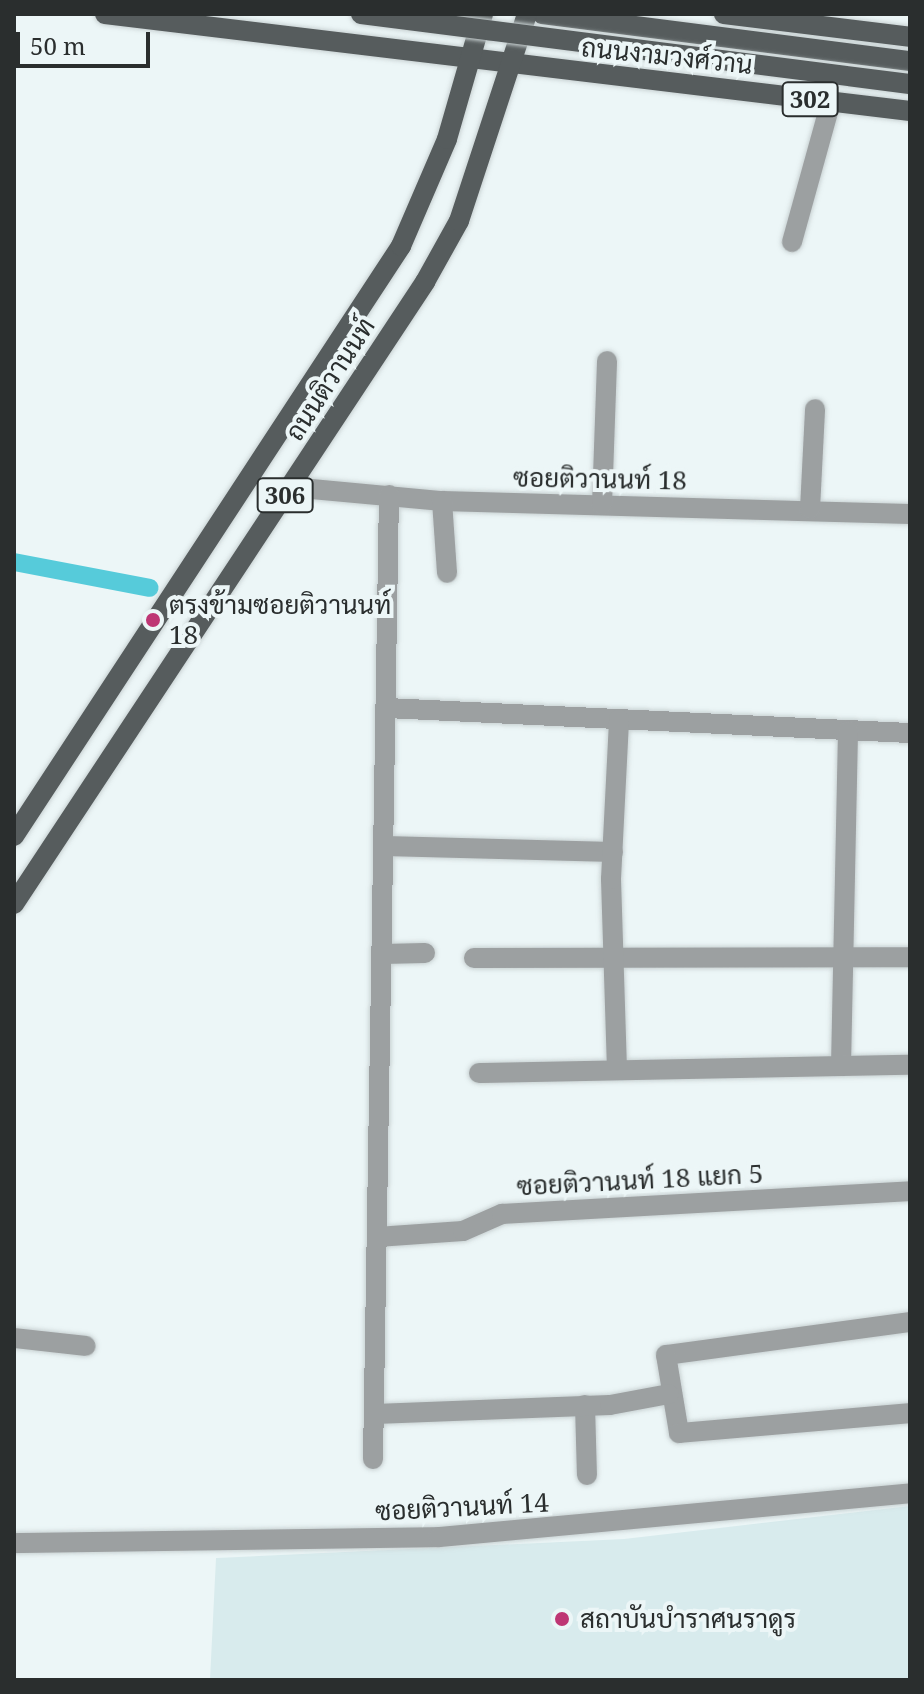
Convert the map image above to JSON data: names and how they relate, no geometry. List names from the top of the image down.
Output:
{
  "streets": {
    "main road": [
      "ถนนงามวงศ์วาน",
      "302",
      "ถนนติวานนท์",
      "306"
    ],
    "street": ["ซอยติวานนท์ 18", "ซอยติวานนท์ 18 แยก 5", "ซอยติวานนท์ 14"]
  },
  "crossings": [
    ["ถนนงามวงศ์วาน", "302"],
    ["ถนนงามวงศ์วาน", "ถนนติวานนท์"],
    ["302", "ถนนติวานนท์"],
    ["ถนนติวานนท์", "ซอยติวานนท์ 18"]
  ],
  "places": ["ตรงข้ามซอยติวานนท์ 18", "สถาบันบำราศนราดูร"],
  "scale_bar": "50 m"
}
